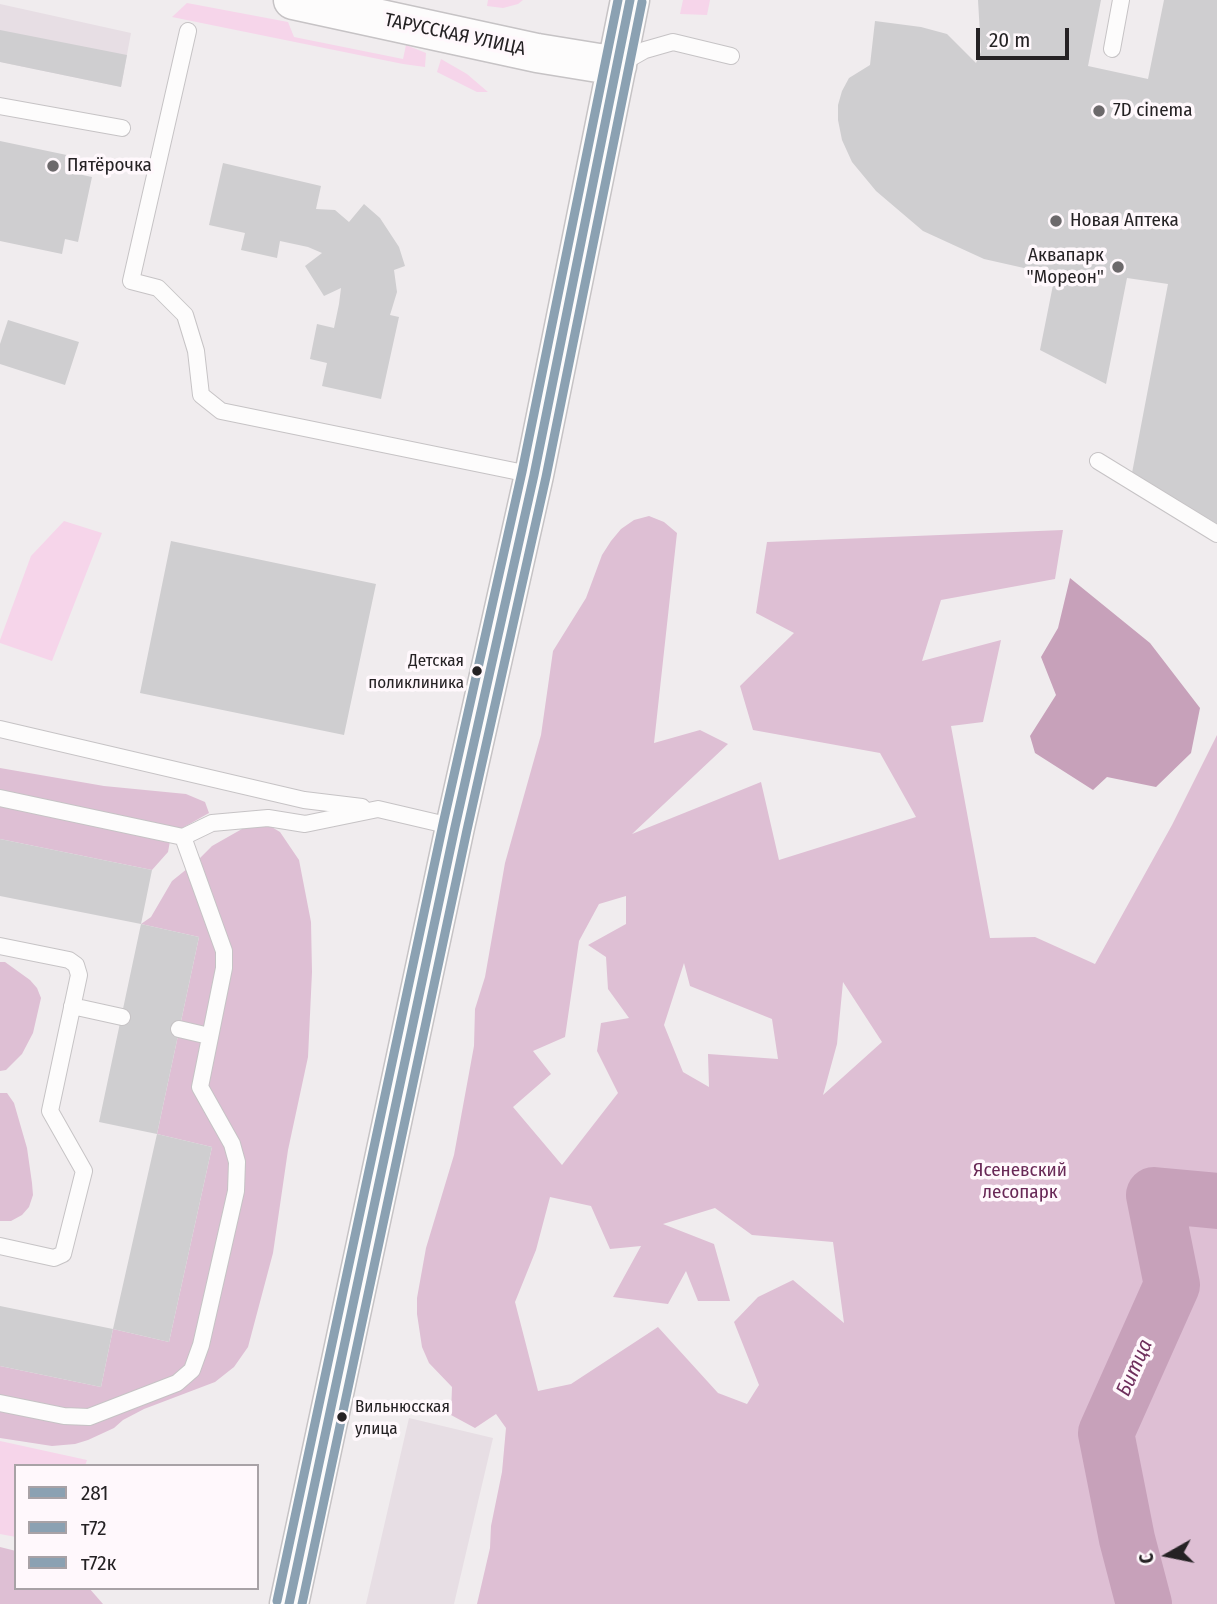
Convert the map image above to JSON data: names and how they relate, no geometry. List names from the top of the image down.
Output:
{
  "streets": {
    "street": ["ТАРУССКАЯ УЛИЦА"]
  },
  "water": ["Битца"],
  "parks": ["Ясеневский лесопарк"],
  "places": [
    "7D cinema",
    "Пятёрочка",
    "Новая Аптека",
    "Аквапарк \"Мореон\"",
    "Детская поликлиника",
    "Вильнюсская улица"
  ],
  "lines": ["transit line 281", "transit line т72к", "transit line т72"],
  "legend": ["281", "т72", "т72к"],
  "scale_bar": "20 m",
  "north": "left"
}
